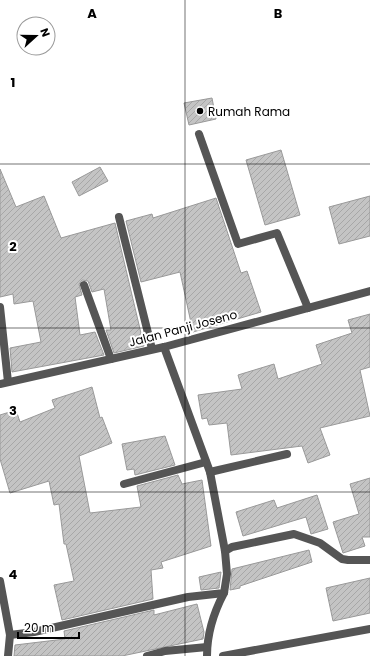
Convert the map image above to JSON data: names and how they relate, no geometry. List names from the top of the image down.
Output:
{
  "streets": {
    "street": ["Jalan Panji Joseno"]
  },
  "places": ["Rumah Rama"],
  "scale_bar": "20 m",
  "north": "right",
  "grid": {
    "columns": ["A", "B"],
    "rows": [
      "1",
      "2",
      "3",
      "4"
    ]
  }
}
